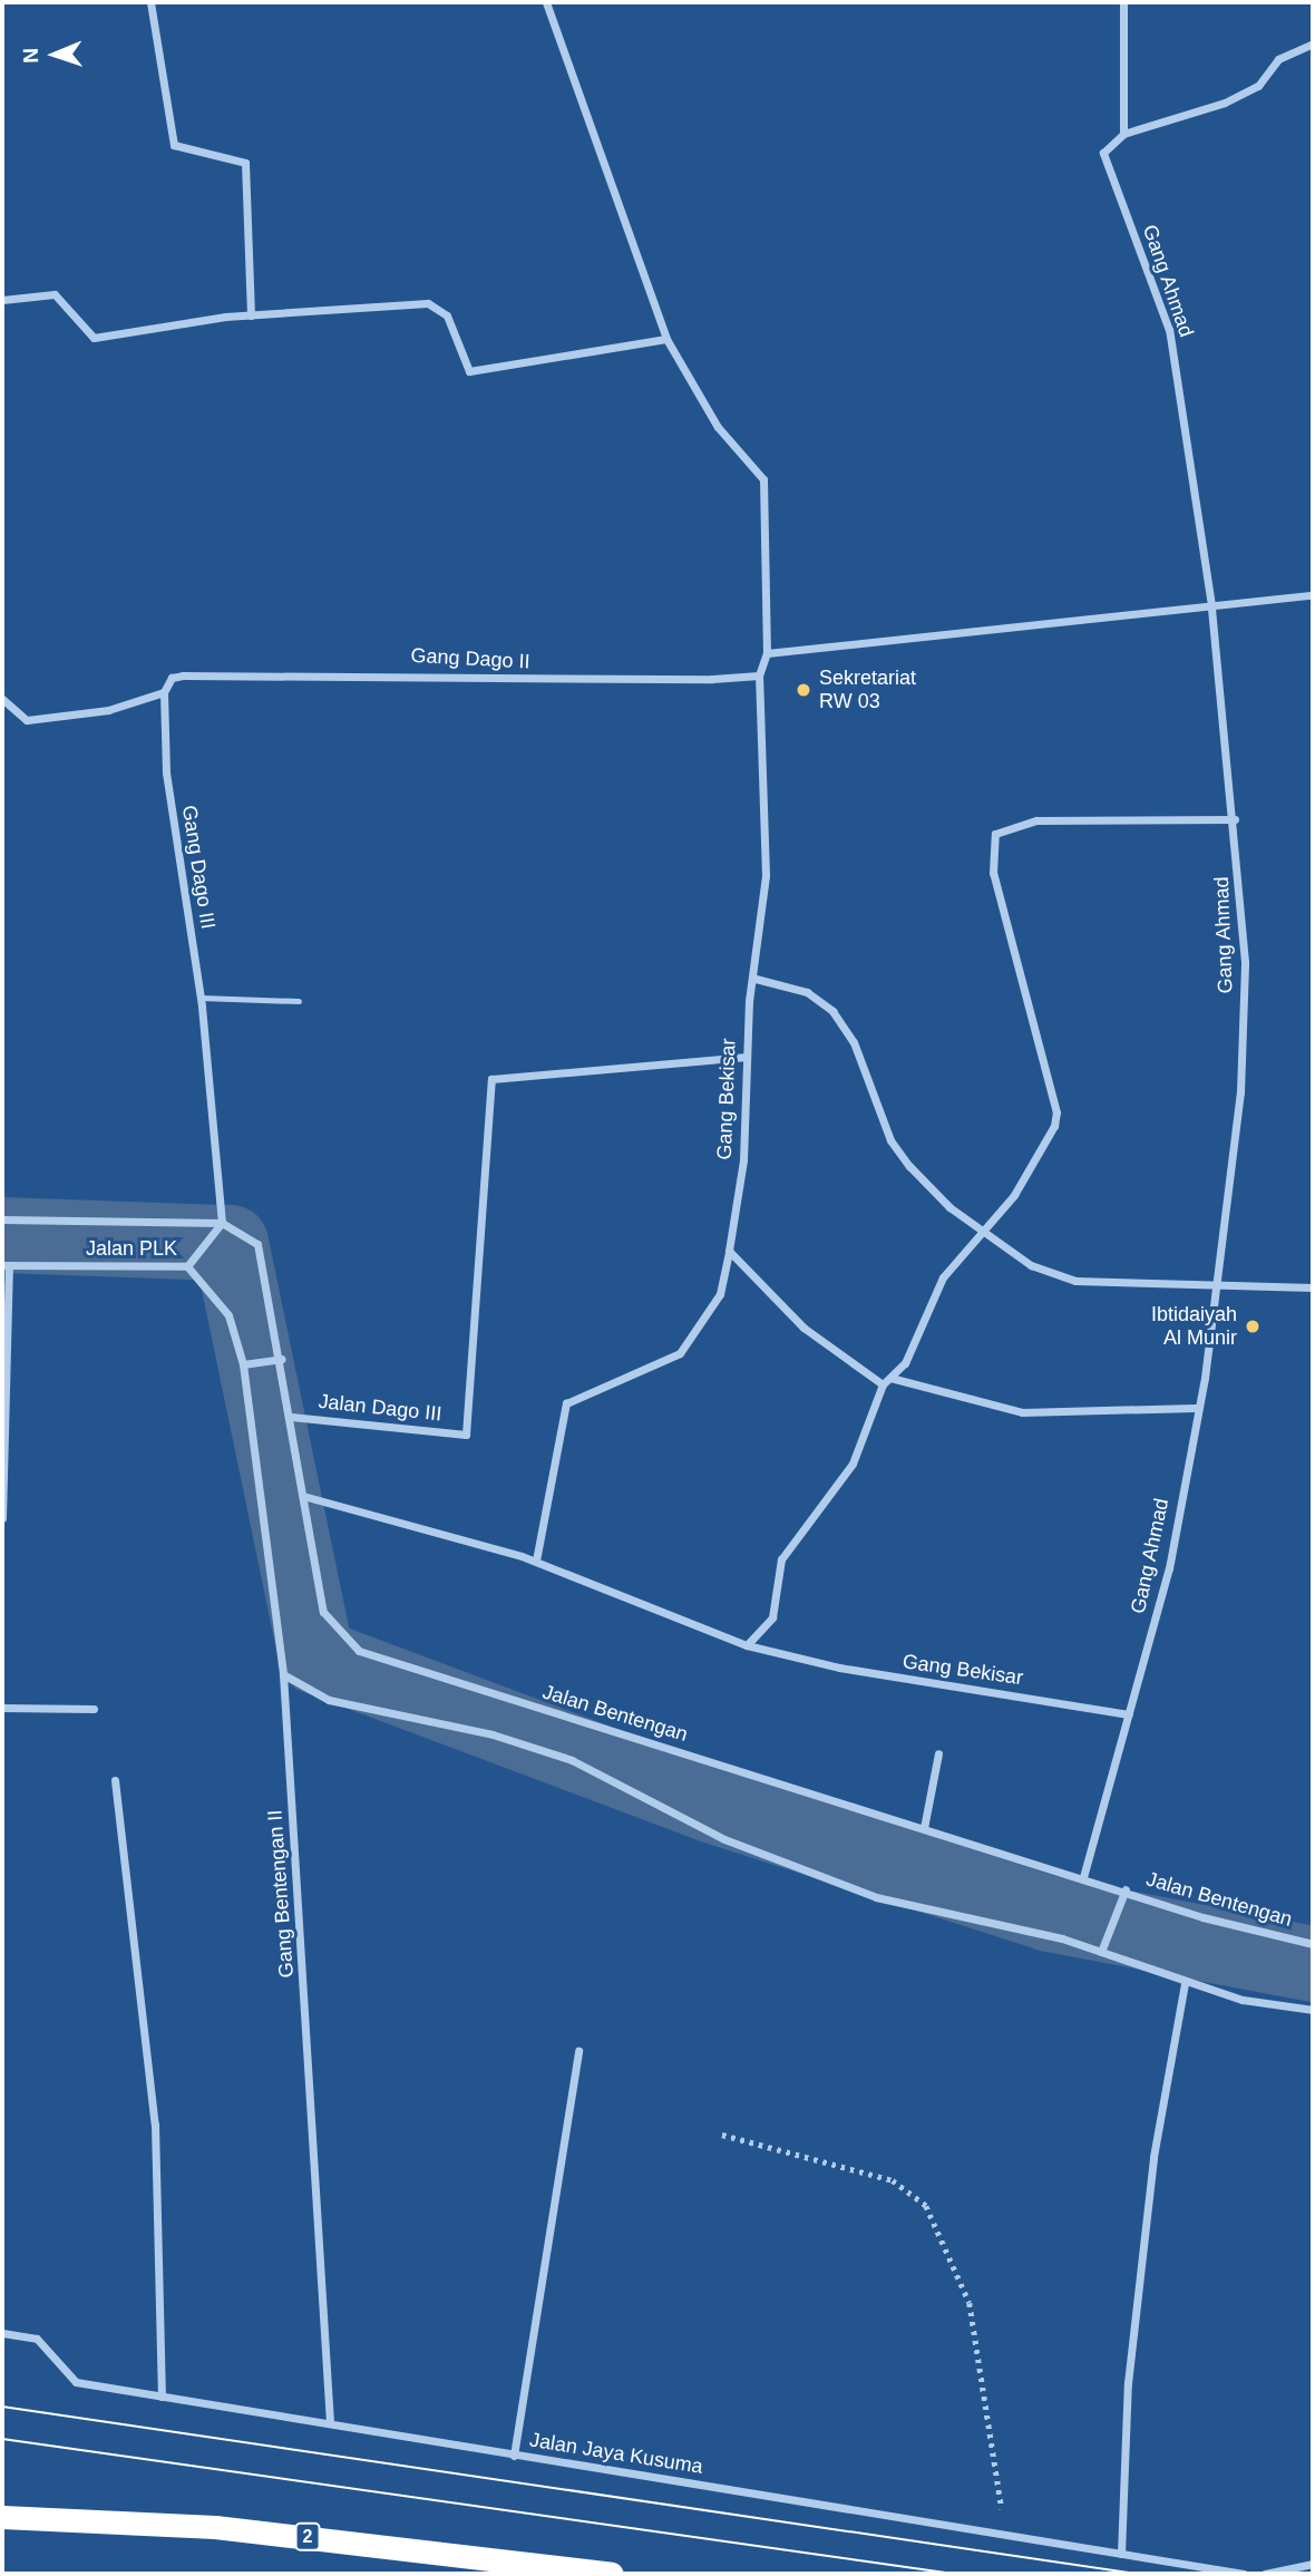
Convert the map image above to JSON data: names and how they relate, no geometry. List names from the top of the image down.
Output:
{
  "streets": {
    "highway": ["2"],
    "street": [
      "Gang Ahmad",
      "Gang Dago II",
      "Gang Dago III",
      "Gang Bekisar",
      "Jalan PLK",
      "Jalan Dago III",
      "Jalan Bentengan",
      "Gang Bentengan II",
      "Jalan Jaya Kusuma"
    ]
  },
  "crossings": [
    ["Gang Ahmad", "Gang Bekisar"],
    ["Gang Ahmad", "Jalan Bentengan"],
    ["Gang Dago II", "Gang Dago III"],
    ["Gang Dago II", "Gang Bekisar"],
    ["Gang Dago III", "Jalan Bentengan"],
    ["Gang Bekisar", "Jalan Dago III"],
    ["Gang Bekisar", "Jalan Bentengan"],
    ["Jalan PLK", "Gang Bentengan II"],
    ["Jalan Dago III", "Jalan Bentengan"],
    ["Gang Bentengan II", "Jalan Jaya Kusuma"]
  ],
  "places": ["Sekretariat RW 03", "Ibtidaiyah Al Munir"],
  "north": "left"
}
